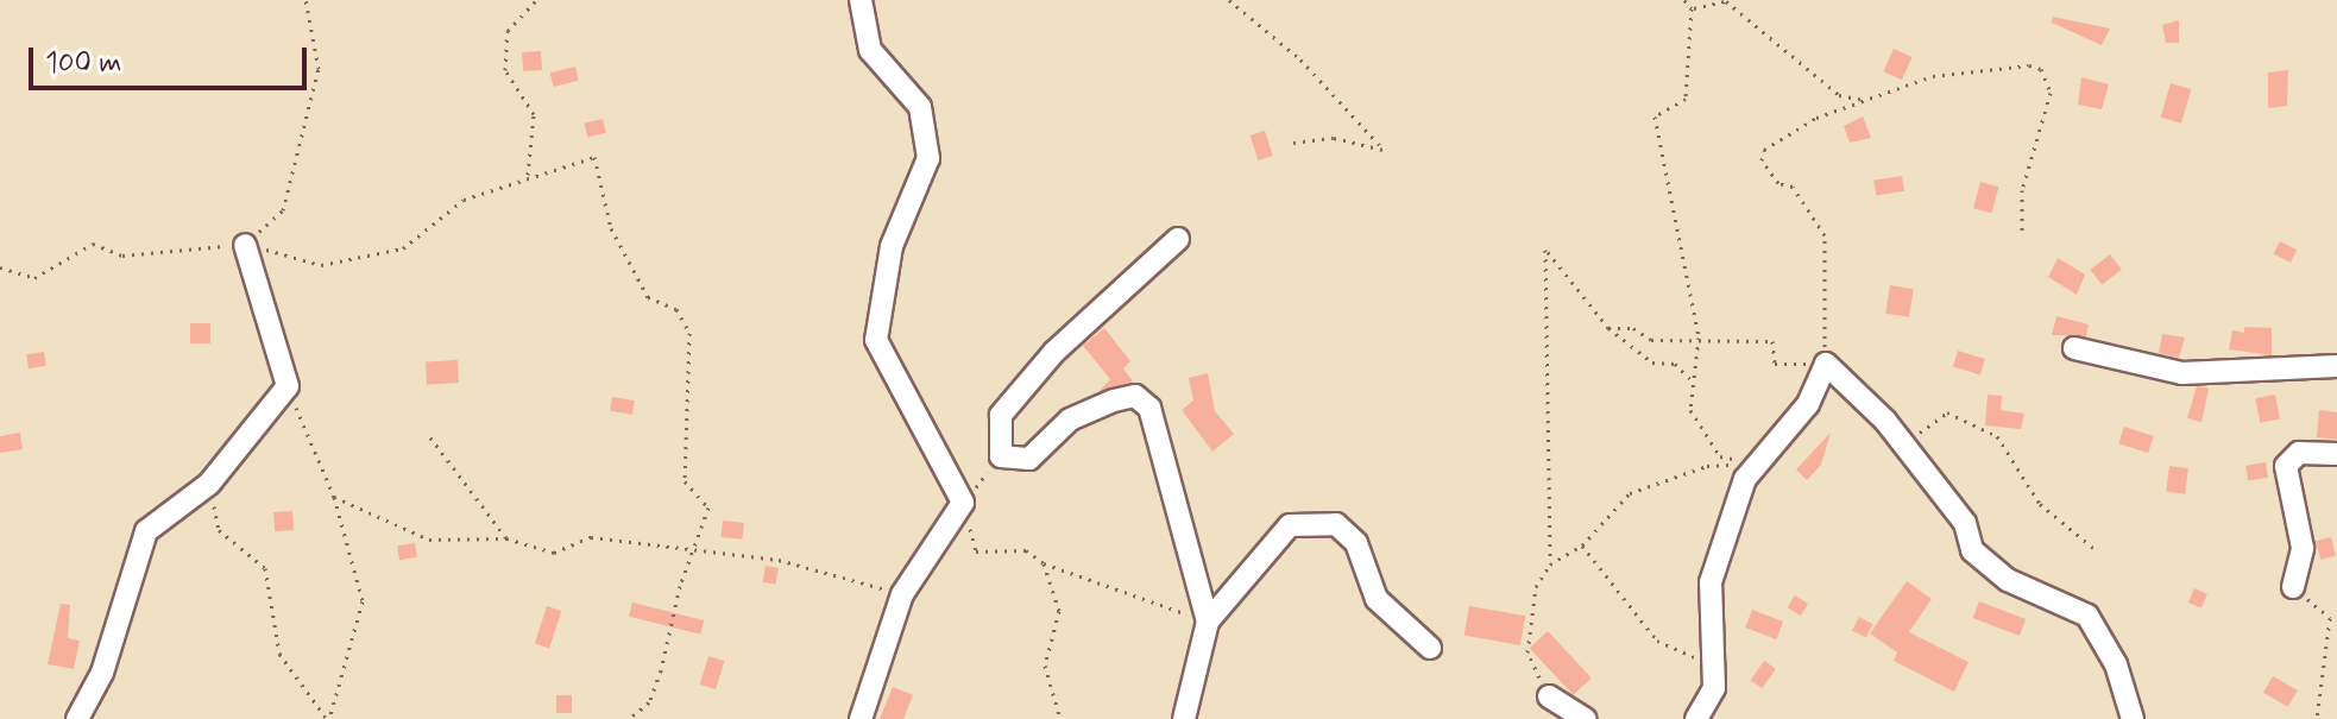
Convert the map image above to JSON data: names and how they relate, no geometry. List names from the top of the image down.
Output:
{
  "scale_bar": "100 m"
}
